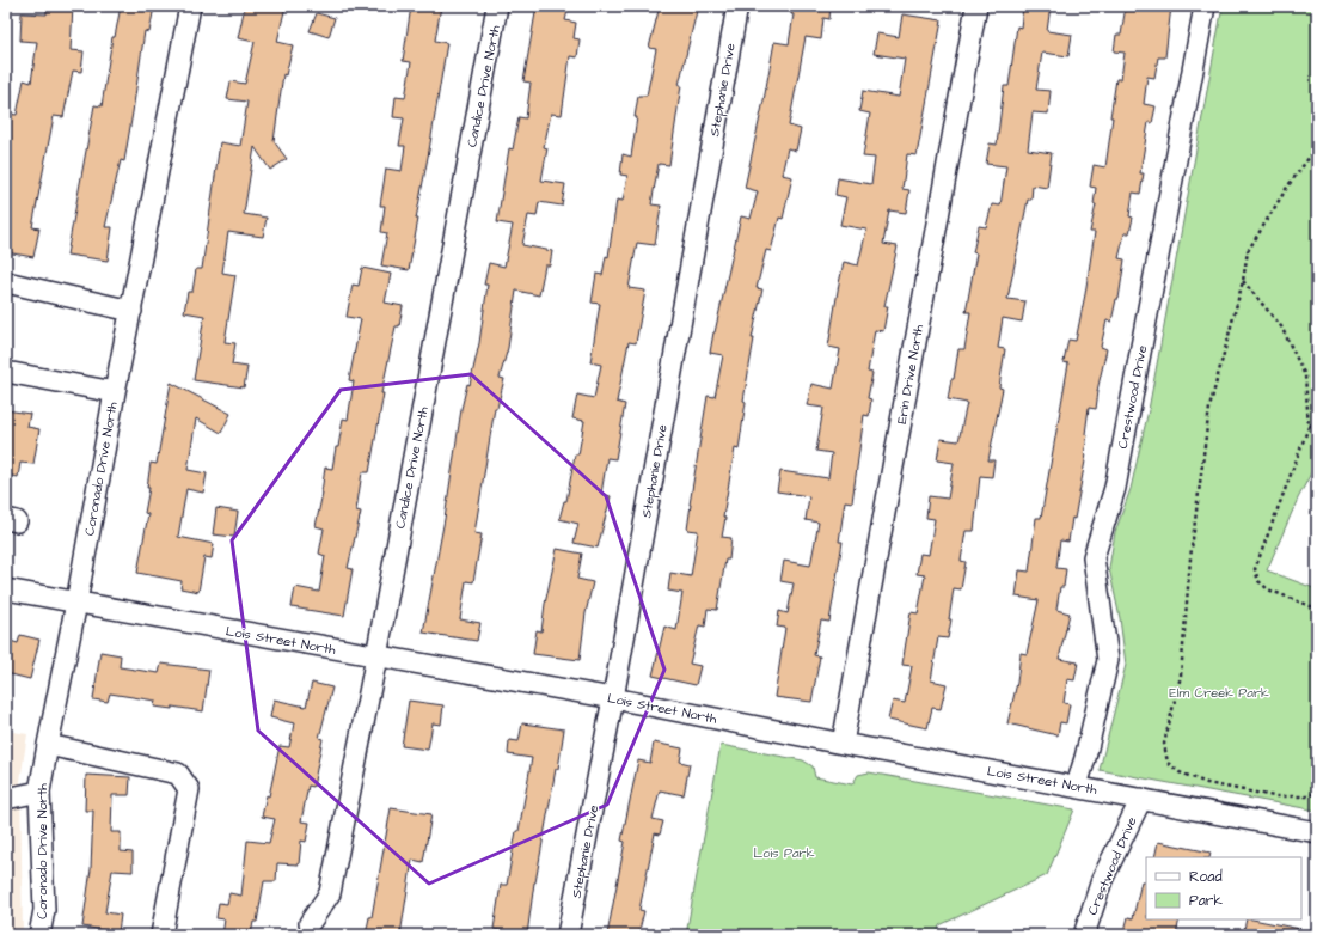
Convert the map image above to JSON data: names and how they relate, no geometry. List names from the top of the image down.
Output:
{
  "streets": {
    "street": [
      "Candice Drive North",
      "Stephanie Drive",
      "Erin Drive North",
      "Crestwood Drive",
      "Coronado Drive North",
      "Lois Street North"
    ]
  },
  "crossings": [
    ["Candice Drive North", "Lois Street North"],
    ["Stephanie Drive", "Lois Street North"],
    ["Erin Drive North", "Lois Street North"],
    ["Crestwood Drive", "Lois Street North"],
    ["Coronado Drive North", "Lois Street North"]
  ],
  "parks": ["Elm Creek Park", "Lois Park"],
  "legend": ["Road", "Park"]
}
